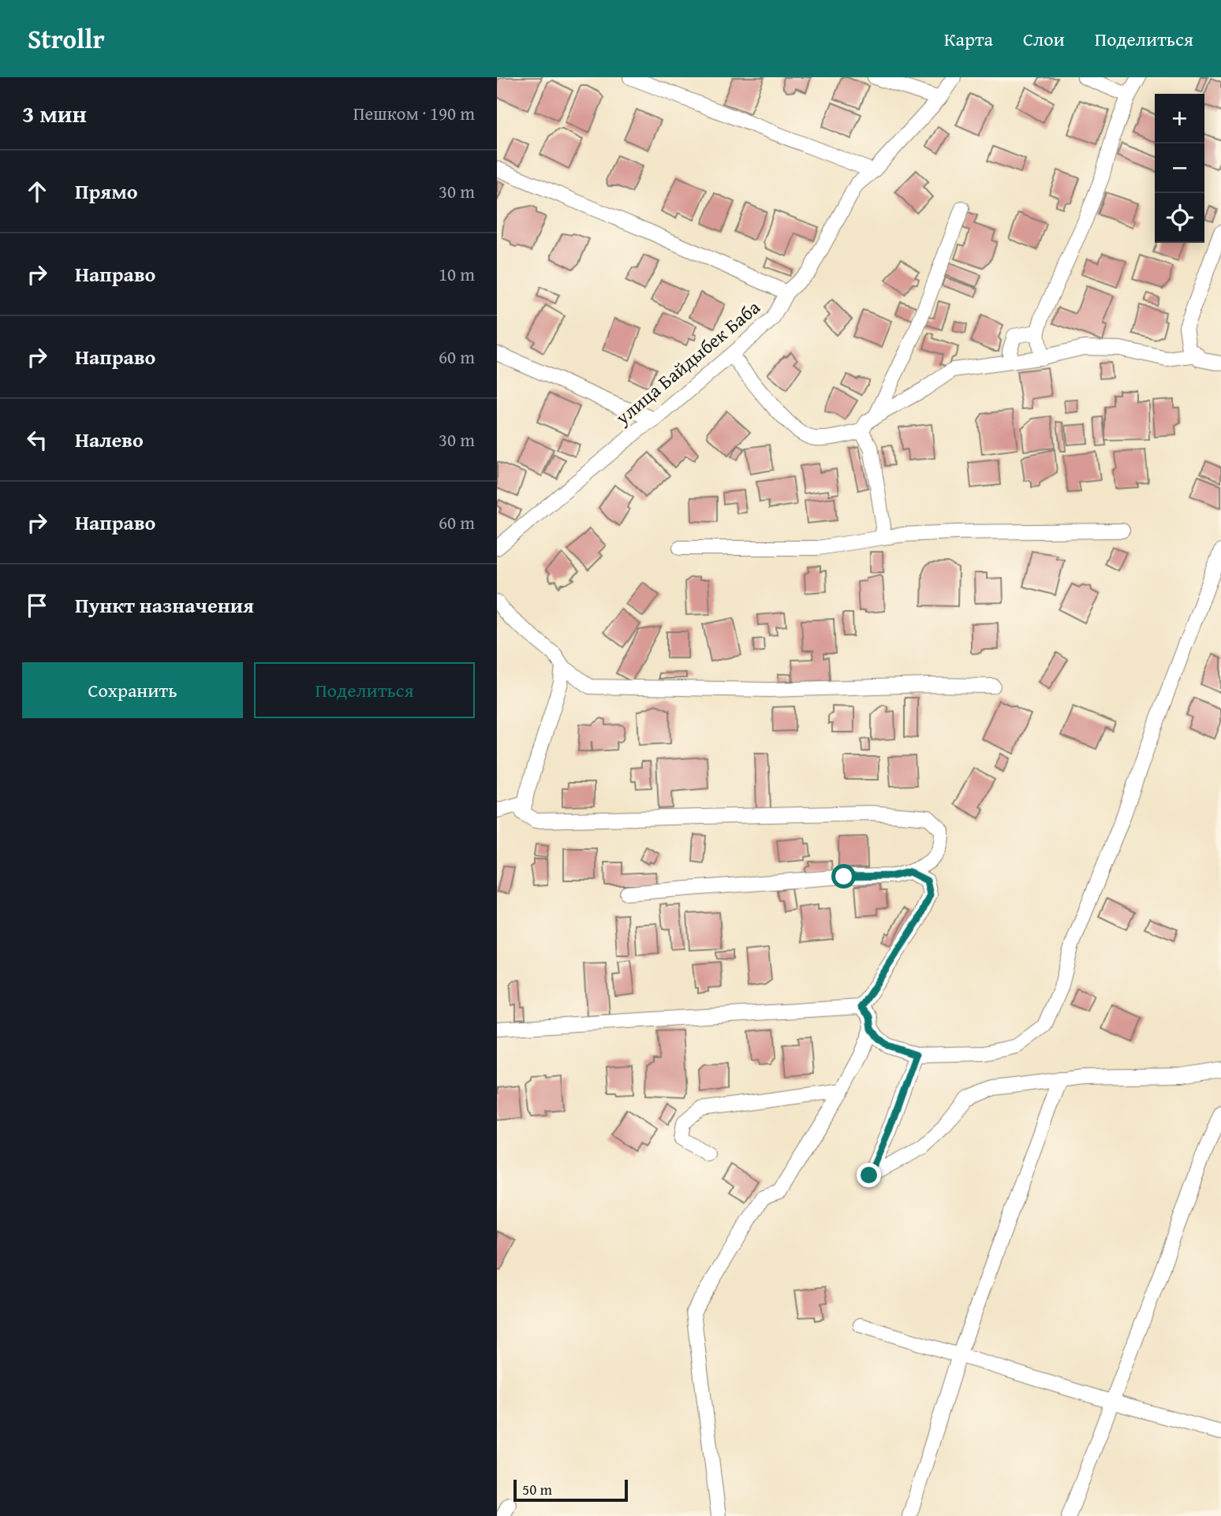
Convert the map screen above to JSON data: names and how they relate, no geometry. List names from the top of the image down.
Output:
{
  "streets": {
    "street": ["улица Байдыбек Баба"]
  },
  "scale_bar": "50 m",
  "page": {
    "header": "Strollr",
    "nav": ["Карта", "Слои", "Поделиться"],
    "heading": ["3 мин", "Пешком · 190 m"],
    "map_buttons": ["+", "−"],
    "list": [
      ["Прямо", "30 m"],
      ["Направо", "10 m"],
      ["Направо", "60 m"],
      ["Налево", "30 m"],
      ["Направо", "60 m"],
      "Пункт назначения"
    ],
    "buttons": ["Сохранить", "Поделиться"],
    "scale": "50 m"
  }
}
